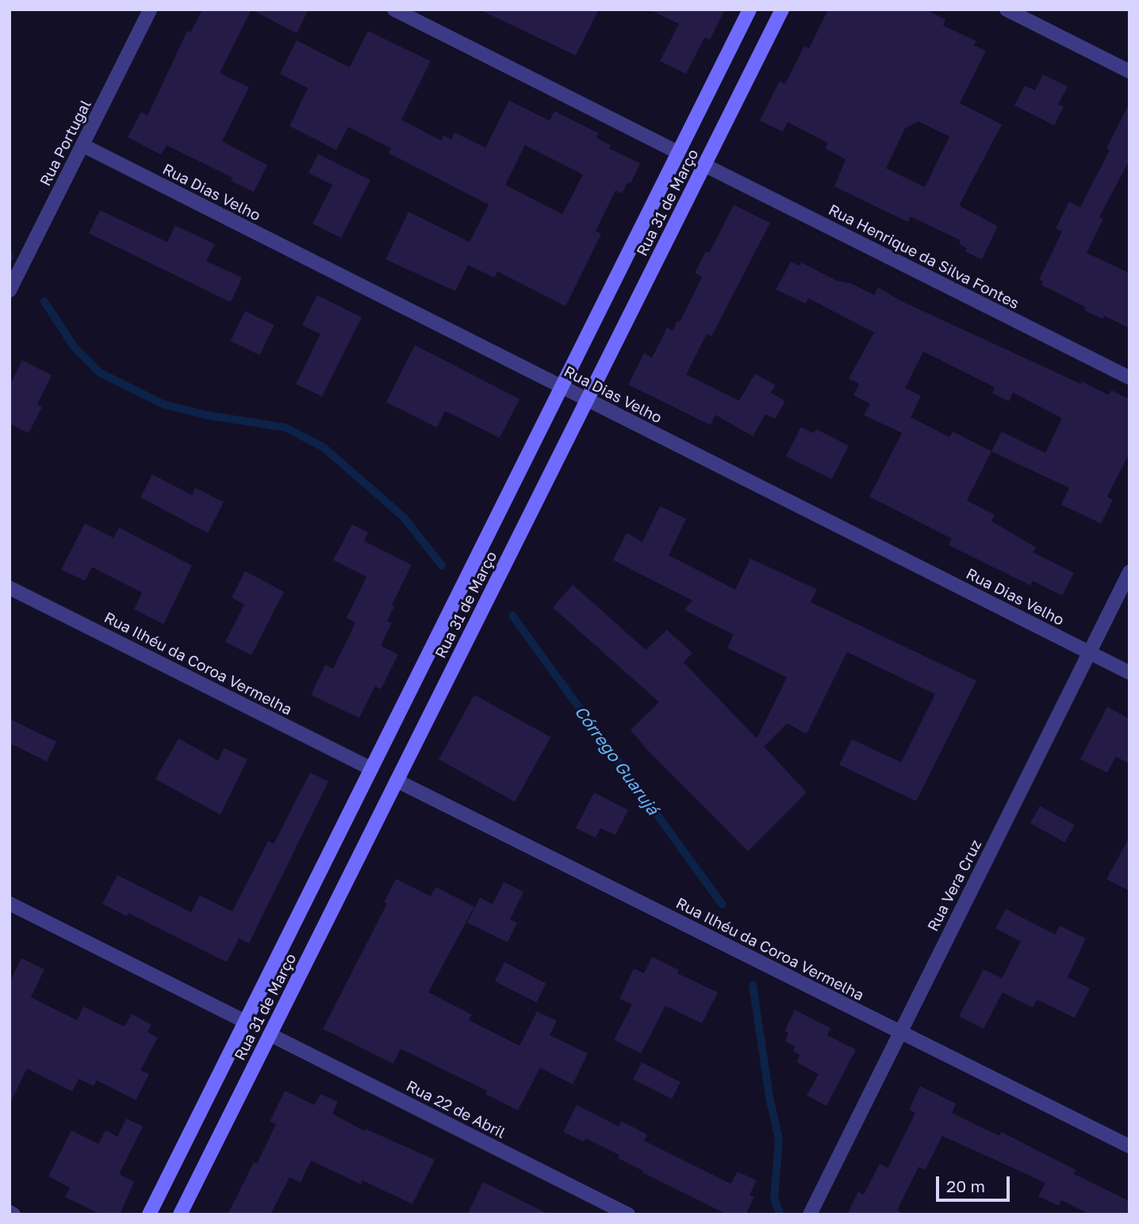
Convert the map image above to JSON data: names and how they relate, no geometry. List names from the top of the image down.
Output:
{
  "streets": {
    "main road": ["Rua 31 de Março"],
    "street": [
      "Rua Portugal",
      "Rua Dias Velho",
      "Rua Henrique da Silva Fontes",
      "Rua Ilhéu da Coroa Vermelha",
      "Rua Vera Cruz",
      "Rua 22 de Abril"
    ]
  },
  "crossings": [
    ["Rua Portugal", "Rua Dias Velho"],
    ["Rua Dias Velho", "Rua 31 de Março"],
    ["Rua Dias Velho", "Rua Vera Cruz"],
    ["Rua 31 de Março", "Rua Henrique da Silva Fontes"],
    ["Rua 31 de Março", "Rua Ilhéu da Coroa Vermelha"],
    ["Rua 31 de Março", "Rua 22 de Abril"],
    ["Rua Ilhéu da Coroa Vermelha", "Rua Vera Cruz"]
  ],
  "water": ["Córrego Guarujá"],
  "scale_bar": "20 m"
}
